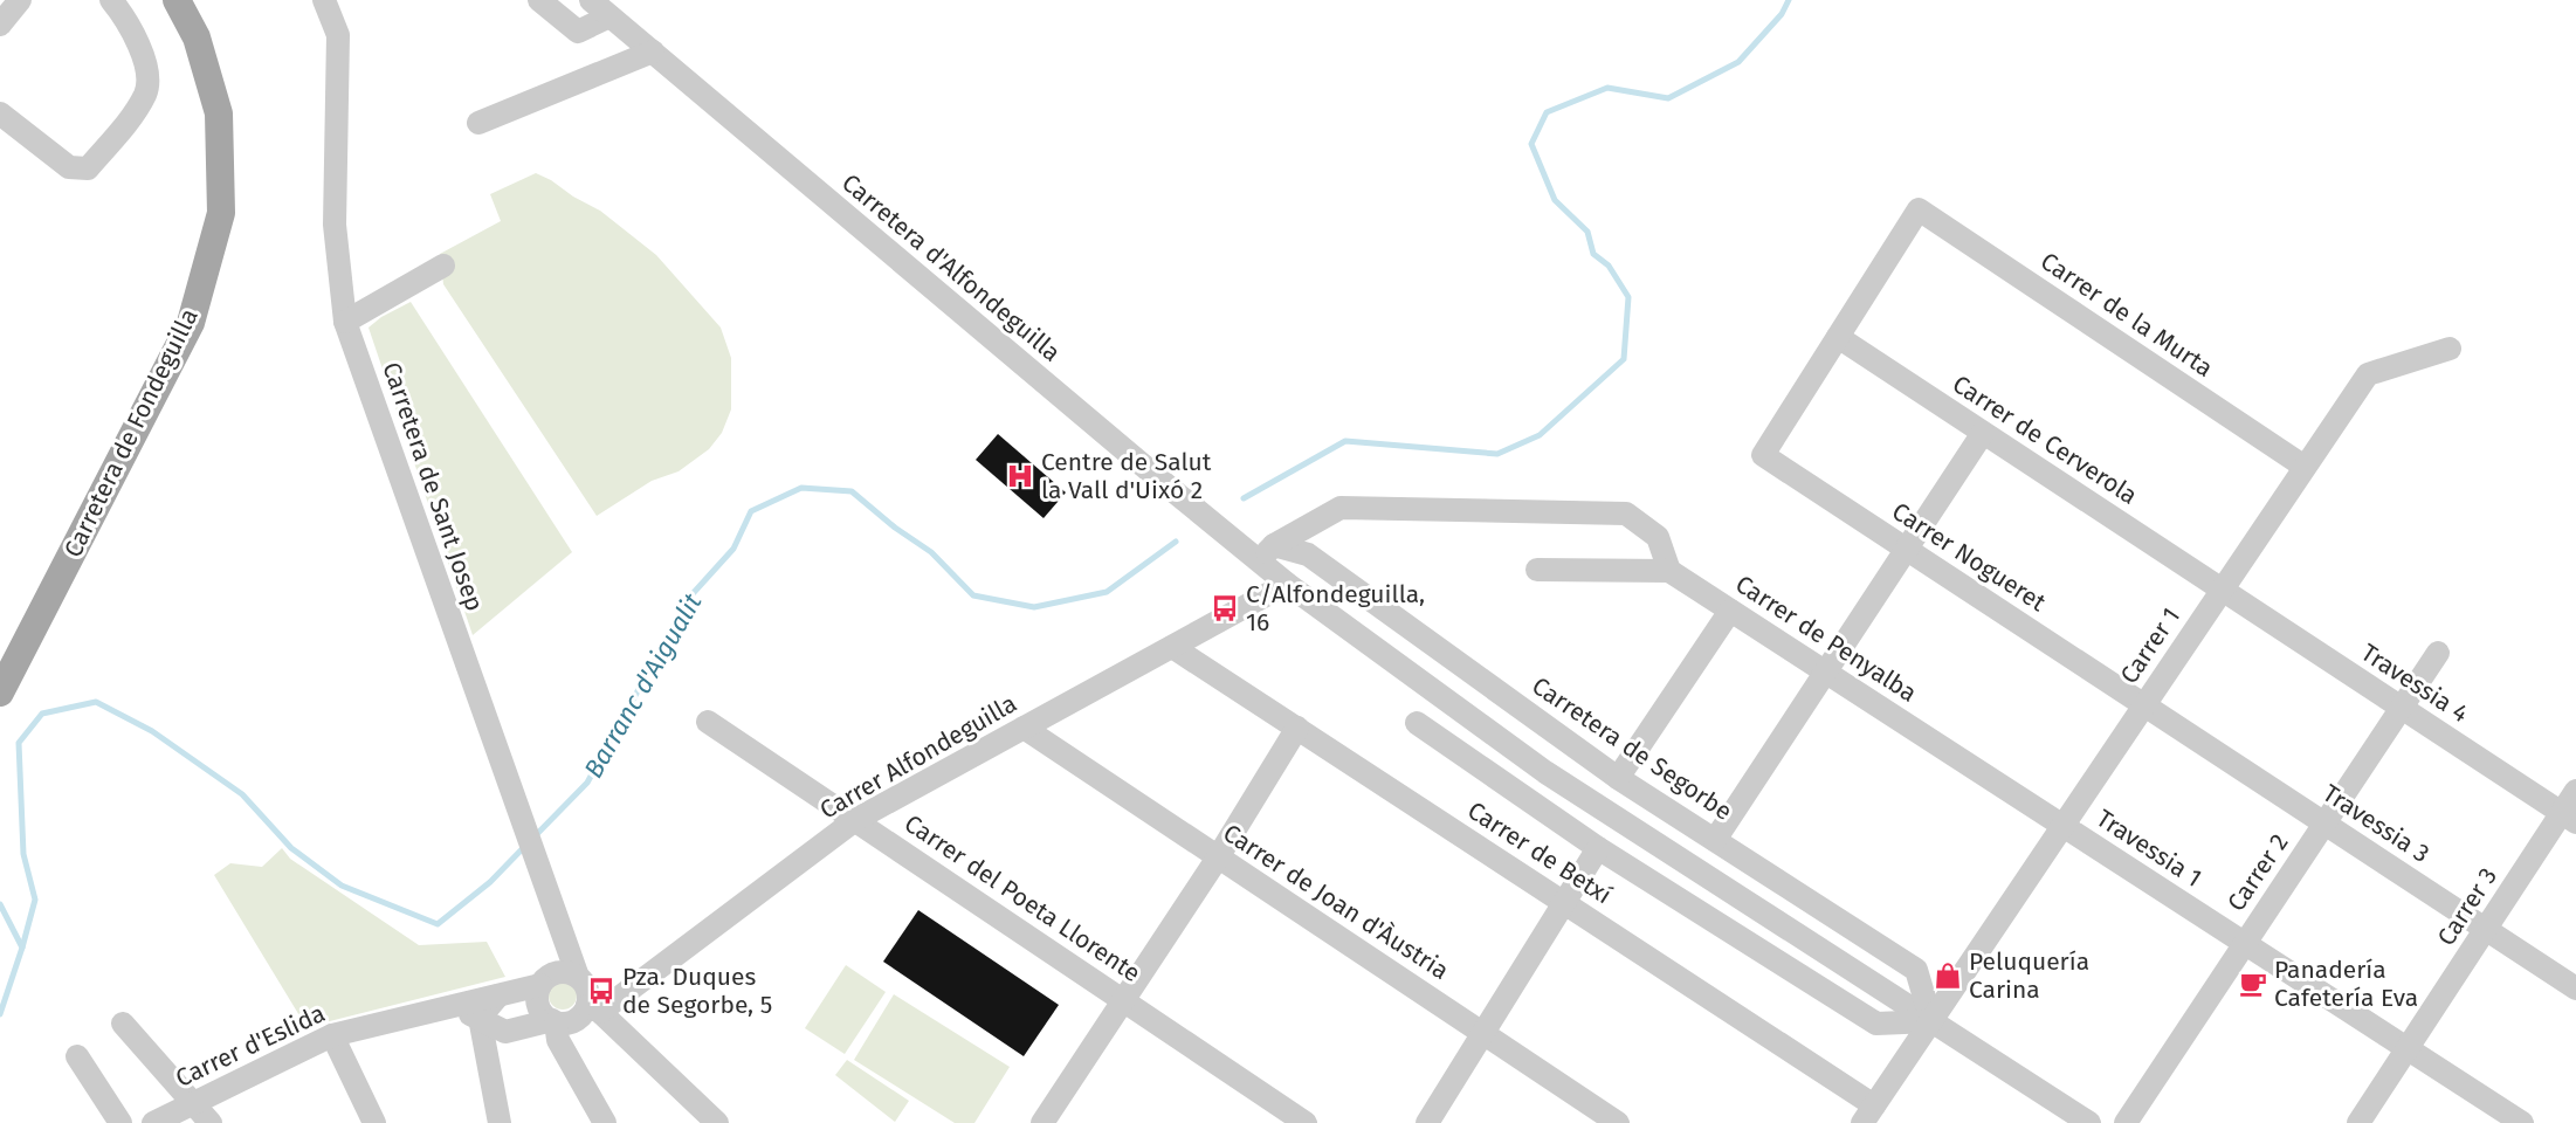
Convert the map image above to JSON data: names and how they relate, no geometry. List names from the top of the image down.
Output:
{
  "streets": {
    "main road": ["Carretera de Fondeguilla"],
    "street": [
      "Carretera d'Alfondeguilla",
      "Carrer de la Murta",
      "Carrer de Cerverola",
      "Carretera de Sant Josep",
      "Carrer Nogueret",
      "Carrer de Penyalba",
      "Carrer 1",
      "Travessia 4",
      "Carretera de Segorbe",
      "Carrer Alfondeguilla",
      "Travessia 3",
      "Travessia 1",
      "Carrer de Betxí",
      "Carrer 2",
      "Carrer del Poeta Llorente",
      "Carrer de Joan d'Àustria",
      "Carrer 3",
      "Carrer d'Eslida"
    ]
  },
  "crossings": [
    ["Carretera d'Alfondeguilla", "Carretera de Segorbe"],
    ["Carrer de la Murta", "Carrer de Cerverola"],
    ["Carrer de la Murta", "Carrer Nogueret"],
    ["Carrer de la Murta", "Carrer 1"],
    ["Carrer de Cerverola", "Carrer Nogueret"],
    ["Carrer de Cerverola", "Carrer 1"],
    ["Carrer de Cerverola", "Travessia 4"],
    ["Carretera de Sant Josep", "Carrer Alfondeguilla"],
    ["Carretera de Sant Josep", "Carrer d'Eslida"],
    ["Carrer Nogueret", "Carrer 1"],
    ["Carrer Nogueret", "Travessia 3"],
    ["Carrer de Penyalba", "Carrer 1"],
    ["Carrer de Penyalba", "Travessia 1"],
    ["Carrer 1", "Travessia 4"],
    ["Carrer 1", "Carretera de Segorbe"],
    ["Carrer 1", "Travessia 3"],
    ["Carrer 1", "Travessia 1"],
    ["Carrer 1", "Carrer de Betxí"],
    ["Travessia 4", "Carrer 2"],
    ["Travessia 4", "Carrer 3"],
    ["Carrer Alfondeguilla", "Carrer de Betxí"],
    ["Carrer Alfondeguilla", "Carrer del Poeta Llorente"],
    ["Carrer Alfondeguilla", "Carrer de Joan d'Àustria"],
    ["Carrer Alfondeguilla", "Carrer d'Eslida"],
    ["Travessia 3", "Carrer 2"],
    ["Travessia 3", "Carrer 3"],
    ["Travessia 1", "Carrer 2"],
    ["Travessia 1", "Carrer 3"]
  ],
  "water": ["Barranc d'Aigualit"],
  "places": {
    "hospital": ["Centre de Salut la Vall d'Uixó 2"],
    "bus stop": ["C/Alfondeguilla, 16", "Pza. Duques de Segorbe, 5"],
    "shop": ["Peluquería Carina"],
    "cafe": ["Panadería Cafetería Eva"]
  }
}
